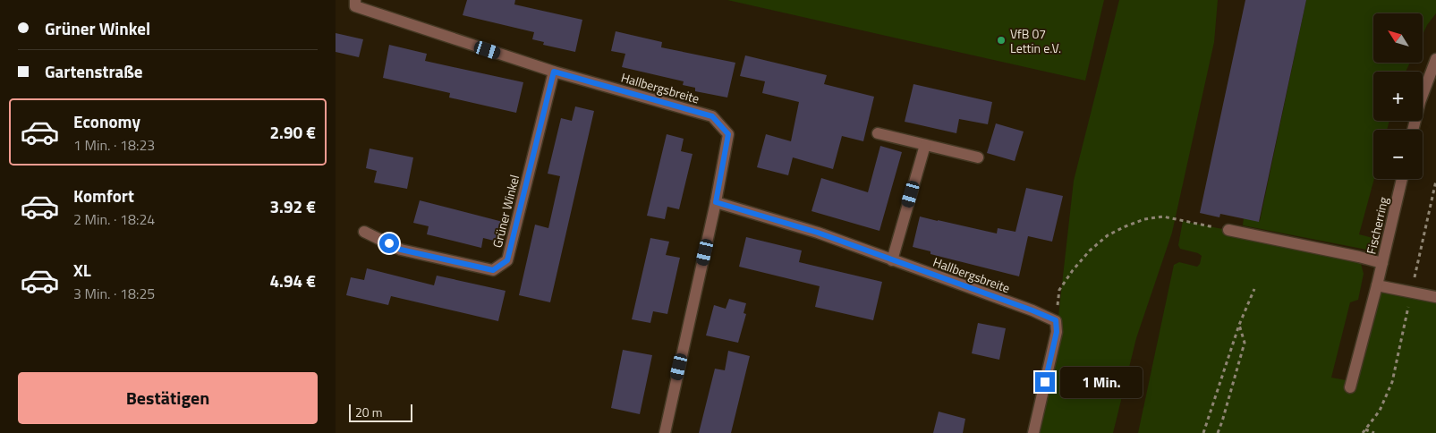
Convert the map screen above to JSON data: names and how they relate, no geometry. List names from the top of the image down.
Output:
{
  "streets": {
    "street": ["Hallbergsbreite", "Grüner Winkel", "Fischerring"]
  },
  "crossings": [
    ["Hallbergsbreite", "Grüner Winkel"]
  ],
  "places": ["VfB 07 Lettin e.V."],
  "scale_bar": "20 m",
  "north": "top left",
  "page": {
    "banner": ["Grüner Winkel", "Gartenstraße"],
    "map_buttons": ["+", "−"],
    "list": [
      {
        "name": "Economy",
        "note": "1 Min. · 18:23",
        "value": "2.90 €"
      },
      {
        "name": "Komfort",
        "note": "2 Min. · 18:24",
        "value": "3.92 €"
      },
      {
        "name": "XL",
        "note": "3 Min. · 18:25",
        "value": "4.94 €"
      }
    ],
    "buttons": "Bestätigen",
    "bubble": "1 Min.",
    "scale": "20 m"
  }
}
